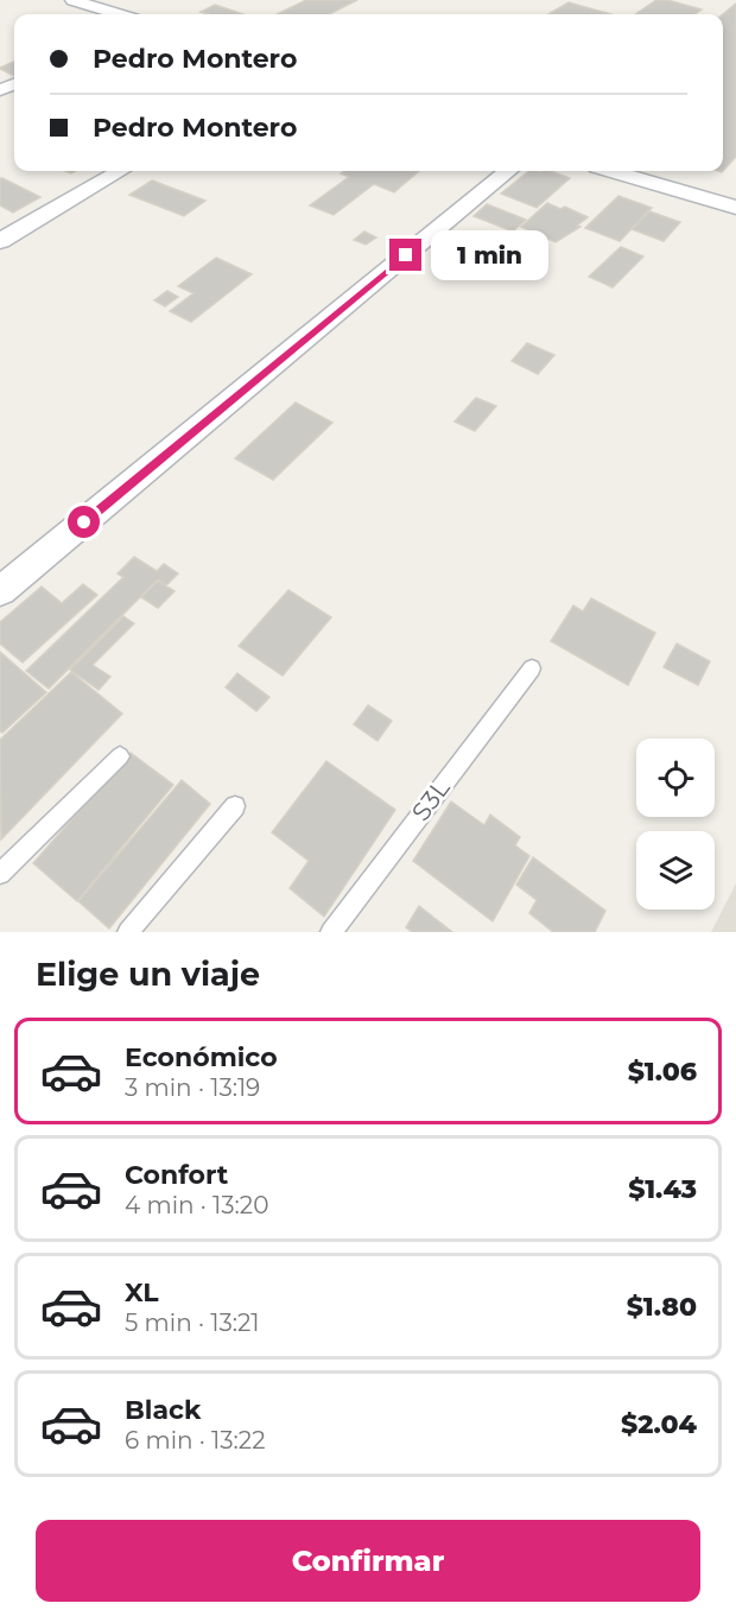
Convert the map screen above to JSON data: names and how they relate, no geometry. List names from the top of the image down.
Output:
{
  "streets": {
    "lane": ["S3L"]
  },
  "page": {
    "banner": ["Pedro Montero", "Pedro Montero"],
    "bubble": "1 min",
    "heading": "Elige un viaje",
    "list": [
      {
        "name": "Económico",
        "note": "3 min · 13:19",
        "value": "$1.06"
      },
      {
        "name": "Confort",
        "note": "4 min · 13:20",
        "value": "$1.43"
      },
      {
        "name": "XL",
        "note": "5 min · 13:21",
        "value": "$1.80"
      },
      {
        "name": "Black",
        "note": "6 min · 13:22",
        "value": "$2.04"
      }
    ],
    "buttons": "Confirmar"
  }
}
